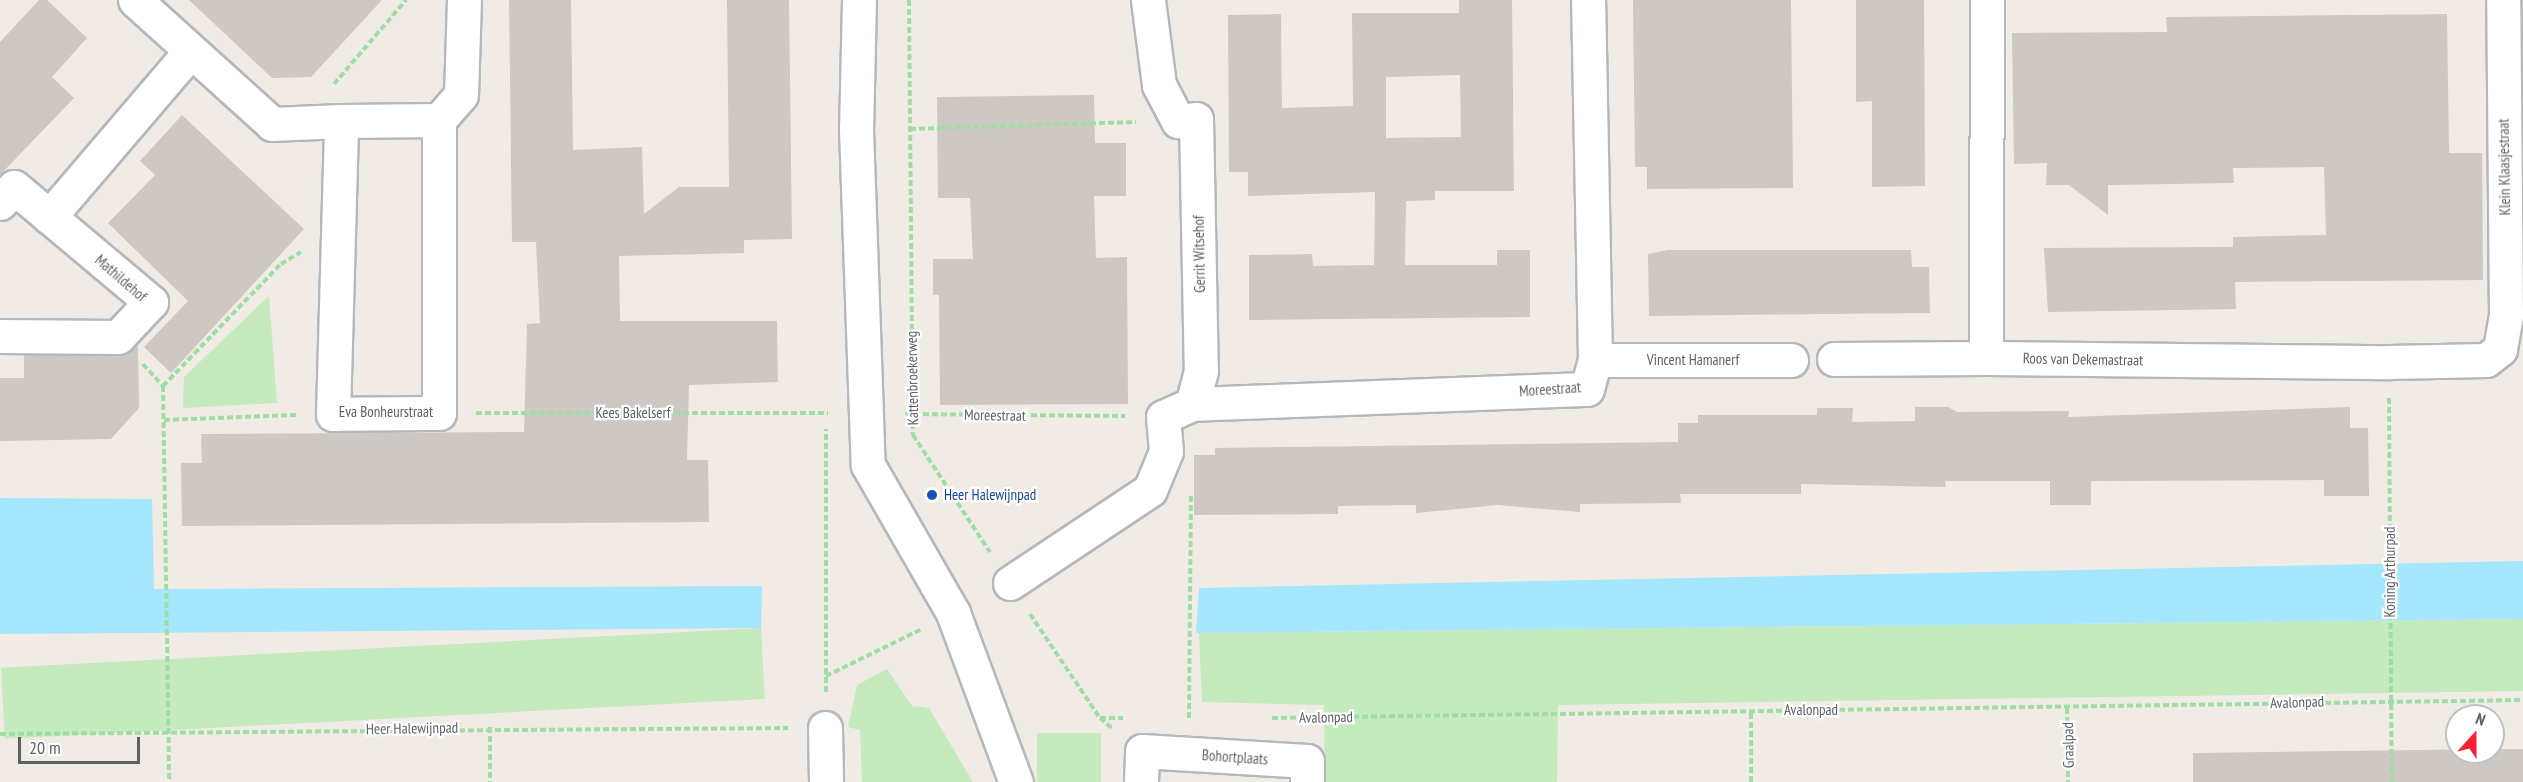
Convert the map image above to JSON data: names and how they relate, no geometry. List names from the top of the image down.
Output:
{
  "streets": {
    "street": [
      "Klein Klaasjestraat",
      "Gerrit Witsehof",
      "Mathildehof",
      "Roos van Dekemastraat",
      "Vincent Hamanerf",
      "Moreestraat",
      "Eva Bonheurstraat",
      "Bohortplaats"
    ],
    "path": [
      "Kattenbroekerweg",
      "Kees Bakelserf",
      "Koning Arthurpad",
      "Avalonpad",
      "Heer Halewijnpad",
      "Graalpad"
    ]
  },
  "crossings": [
    ["Klein Klaasjestraat", "Roos van Dekemastraat"],
    ["Gerrit Witsehof", "Moreestraat"],
    ["Roos van Dekemastraat", "Koning Arthurpad"],
    ["Vincent Hamanerf", "Moreestraat"],
    ["Kattenbroekerweg", "Moreestraat"],
    ["Kattenbroekerweg", "Bohortplaats"],
    ["Moreestraat", "Kees Bakelserf"],
    ["Eva Bonheurstraat", "Kees Bakelserf"],
    ["Koning Arthurpad", "Avalonpad"],
    ["Avalonpad", "Graalpad"]
  ],
  "places": ["Heer Halewijnpad"],
  "scale_bar": "20 m",
  "north": "top"
}
